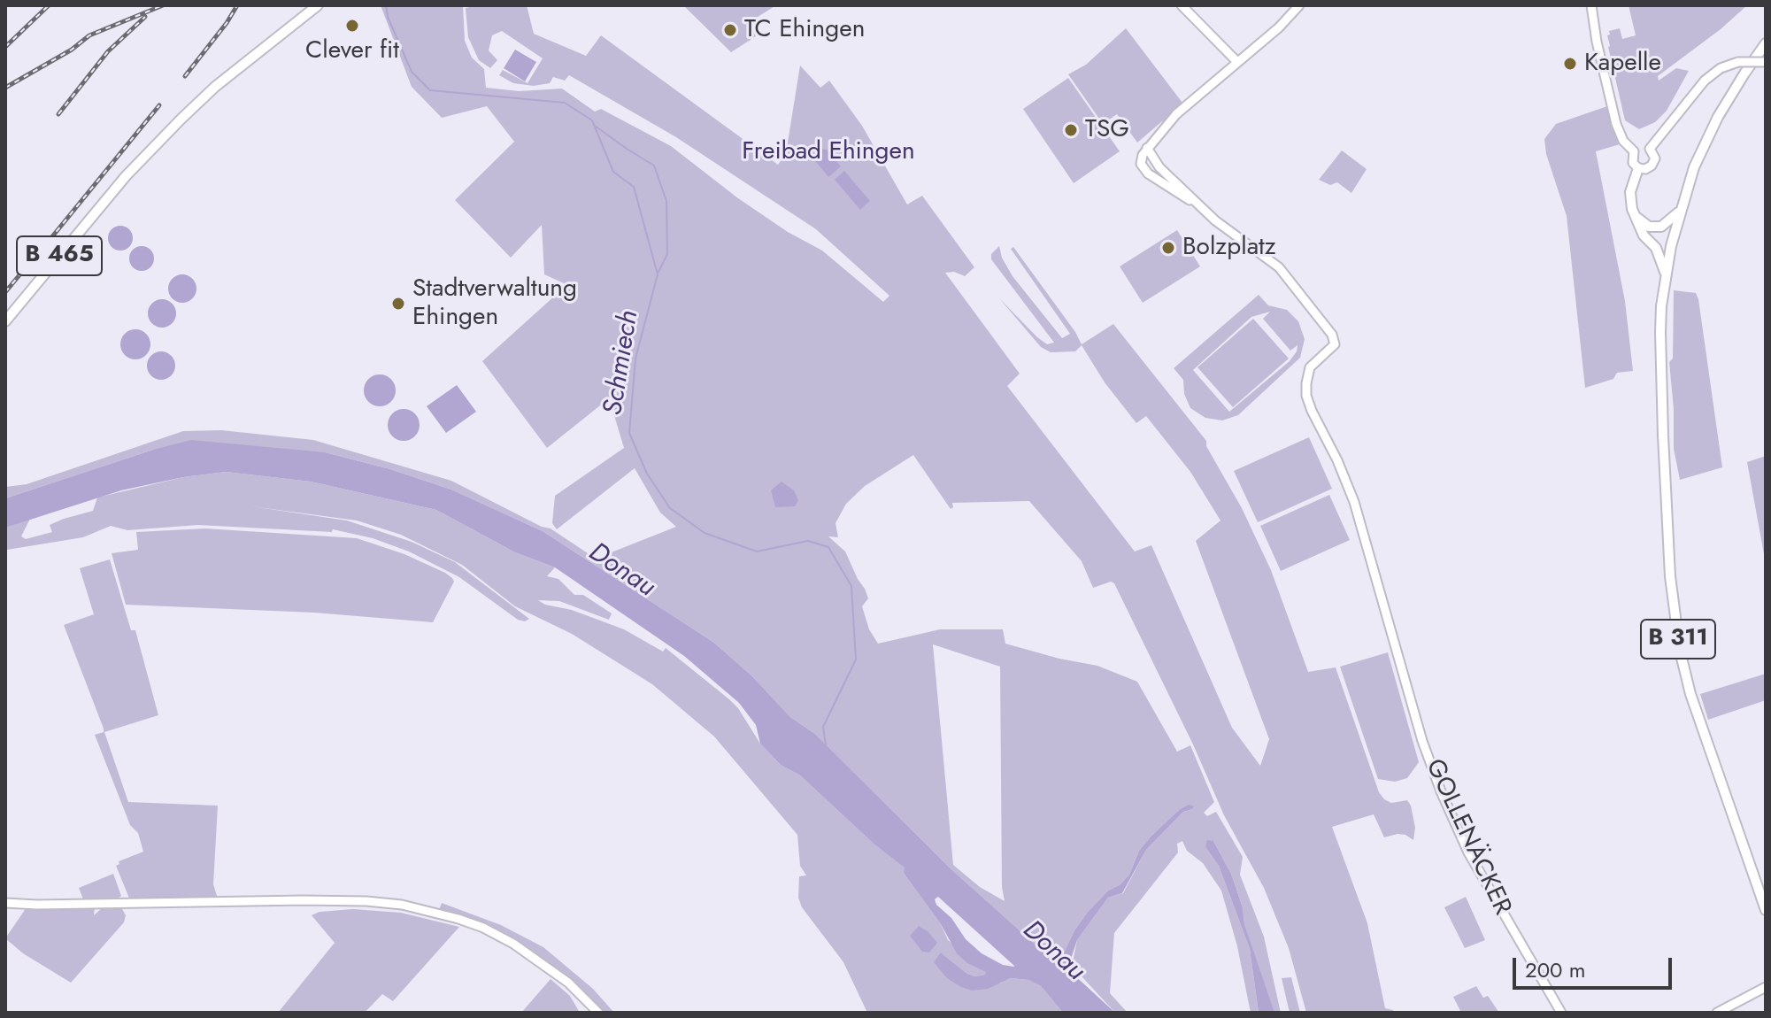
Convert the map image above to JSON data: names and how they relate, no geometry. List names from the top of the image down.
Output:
{
  "streets": {
    "main road": ["B 465", "B 311"],
    "street": ["GOLLENÄCKER"]
  },
  "water": ["Schmiech", "Donau"],
  "parks": ["Freibad Ehingen"],
  "places": [
    "Clever fit",
    "TC Ehingen",
    "Kapelle",
    "TSG",
    "Bolzplatz",
    "Stadtverwaltung Ehingen"
  ],
  "scale_bar": "200 m"
}
